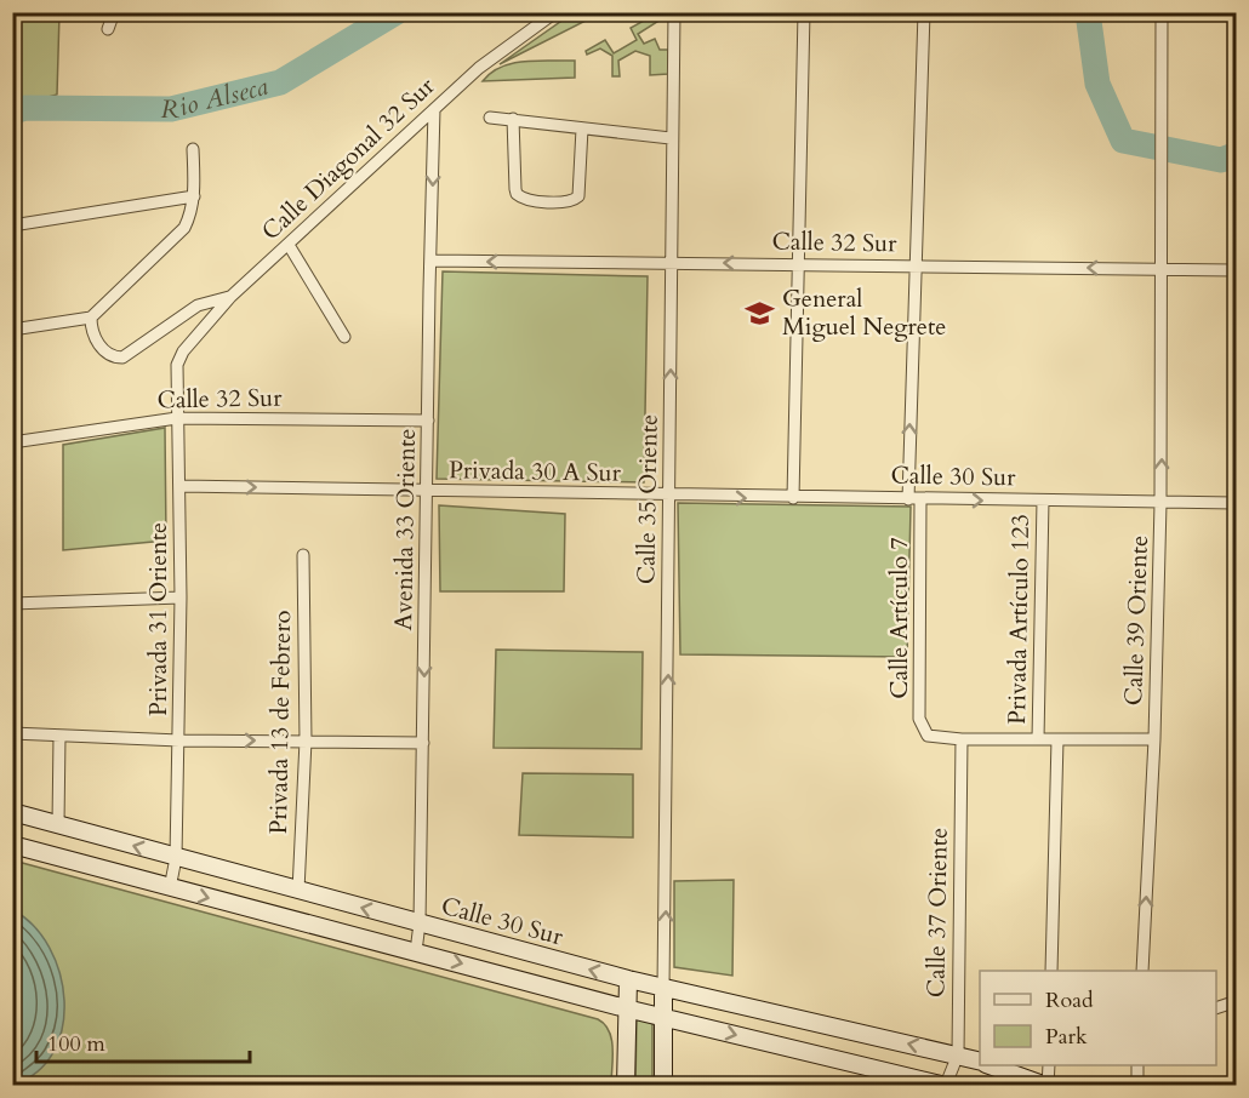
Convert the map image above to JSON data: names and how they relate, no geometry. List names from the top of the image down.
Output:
{
  "streets": {
    "main road": ["Calle 30 Sur"],
    "street": [
      "Calle Diagonal 32 Sur",
      "Calle 32 Sur",
      "Privada 30 A Sur",
      "Calle 35 Oriente",
      "Avenida 33 Oriente",
      "Calle Artículo 7",
      "Privada 31 Oriente",
      "Privada Artículo 123",
      "Calle 39 Oriente",
      "Privada 13 de Febrero",
      "Calle 37 Oriente"
    ]
  },
  "crossings": [
    ["Calle Diagonal 32 Sur", "Avenida 33 Oriente"],
    ["Calle Diagonal 32 Sur", "Privada 31 Oriente"],
    ["Calle 32 Sur", "Calle 35 Oriente"],
    ["Calle 32 Sur", "Avenida 33 Oriente"],
    ["Calle 32 Sur", "Privada 31 Oriente"],
    ["Calle 32 Sur", "Calle 39 Oriente"],
    ["Privada 30 A Sur", "Calle 30 Sur"],
    ["Privada 30 A Sur", "Calle 35 Oriente"],
    ["Privada 30 A Sur", "Avenida 33 Oriente"],
    ["Privada 30 A Sur", "Privada 31 Oriente"],
    ["Calle 30 Sur", "Calle 35 Oriente"],
    ["Calle 30 Sur", "Avenida 33 Oriente"],
    ["Calle 30 Sur", "Calle Artículo 7"],
    ["Calle 30 Sur", "Privada 31 Oriente"],
    ["Calle 30 Sur", "Privada Artículo 123"],
    ["Calle 30 Sur", "Calle 39 Oriente"],
    ["Calle 30 Sur", "Privada 13 de Febrero"],
    ["Calle 30 Sur", "Calle 37 Oriente"],
    ["Calle Artículo 7", "Calle 37 Oriente"]
  ],
  "one_way": [
    "Calle 32 Sur",
    "Privada 30 A Sur",
    "Calle 35 Oriente",
    "Avenida 33 Oriente"
  ],
  "water": ["Rio Alseca"],
  "places": {
    "school or university": ["General Miguel Negrete"]
  },
  "legend": ["Road", "Park"],
  "scale_bar": "100 m"
}
